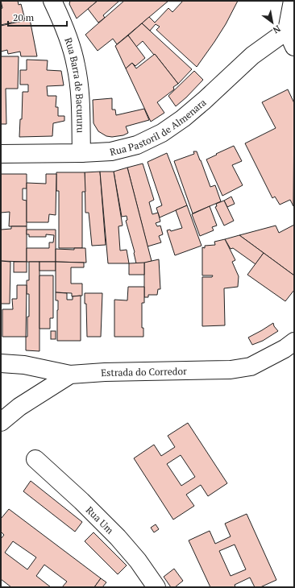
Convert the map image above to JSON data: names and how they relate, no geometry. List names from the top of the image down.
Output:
{
  "streets": {
    "street": [
      "Rua Barra de Bacururu",
      "Rua Pastoril de Almenara",
      "Estrada do Corredor",
      "Rua Um"
    ]
  },
  "crossings": [
    ["Rua Barra de Bacururu", "Rua Pastoril de Almenara"]
  ],
  "scale_bar": "20 m",
  "north": "bottom right"
}
